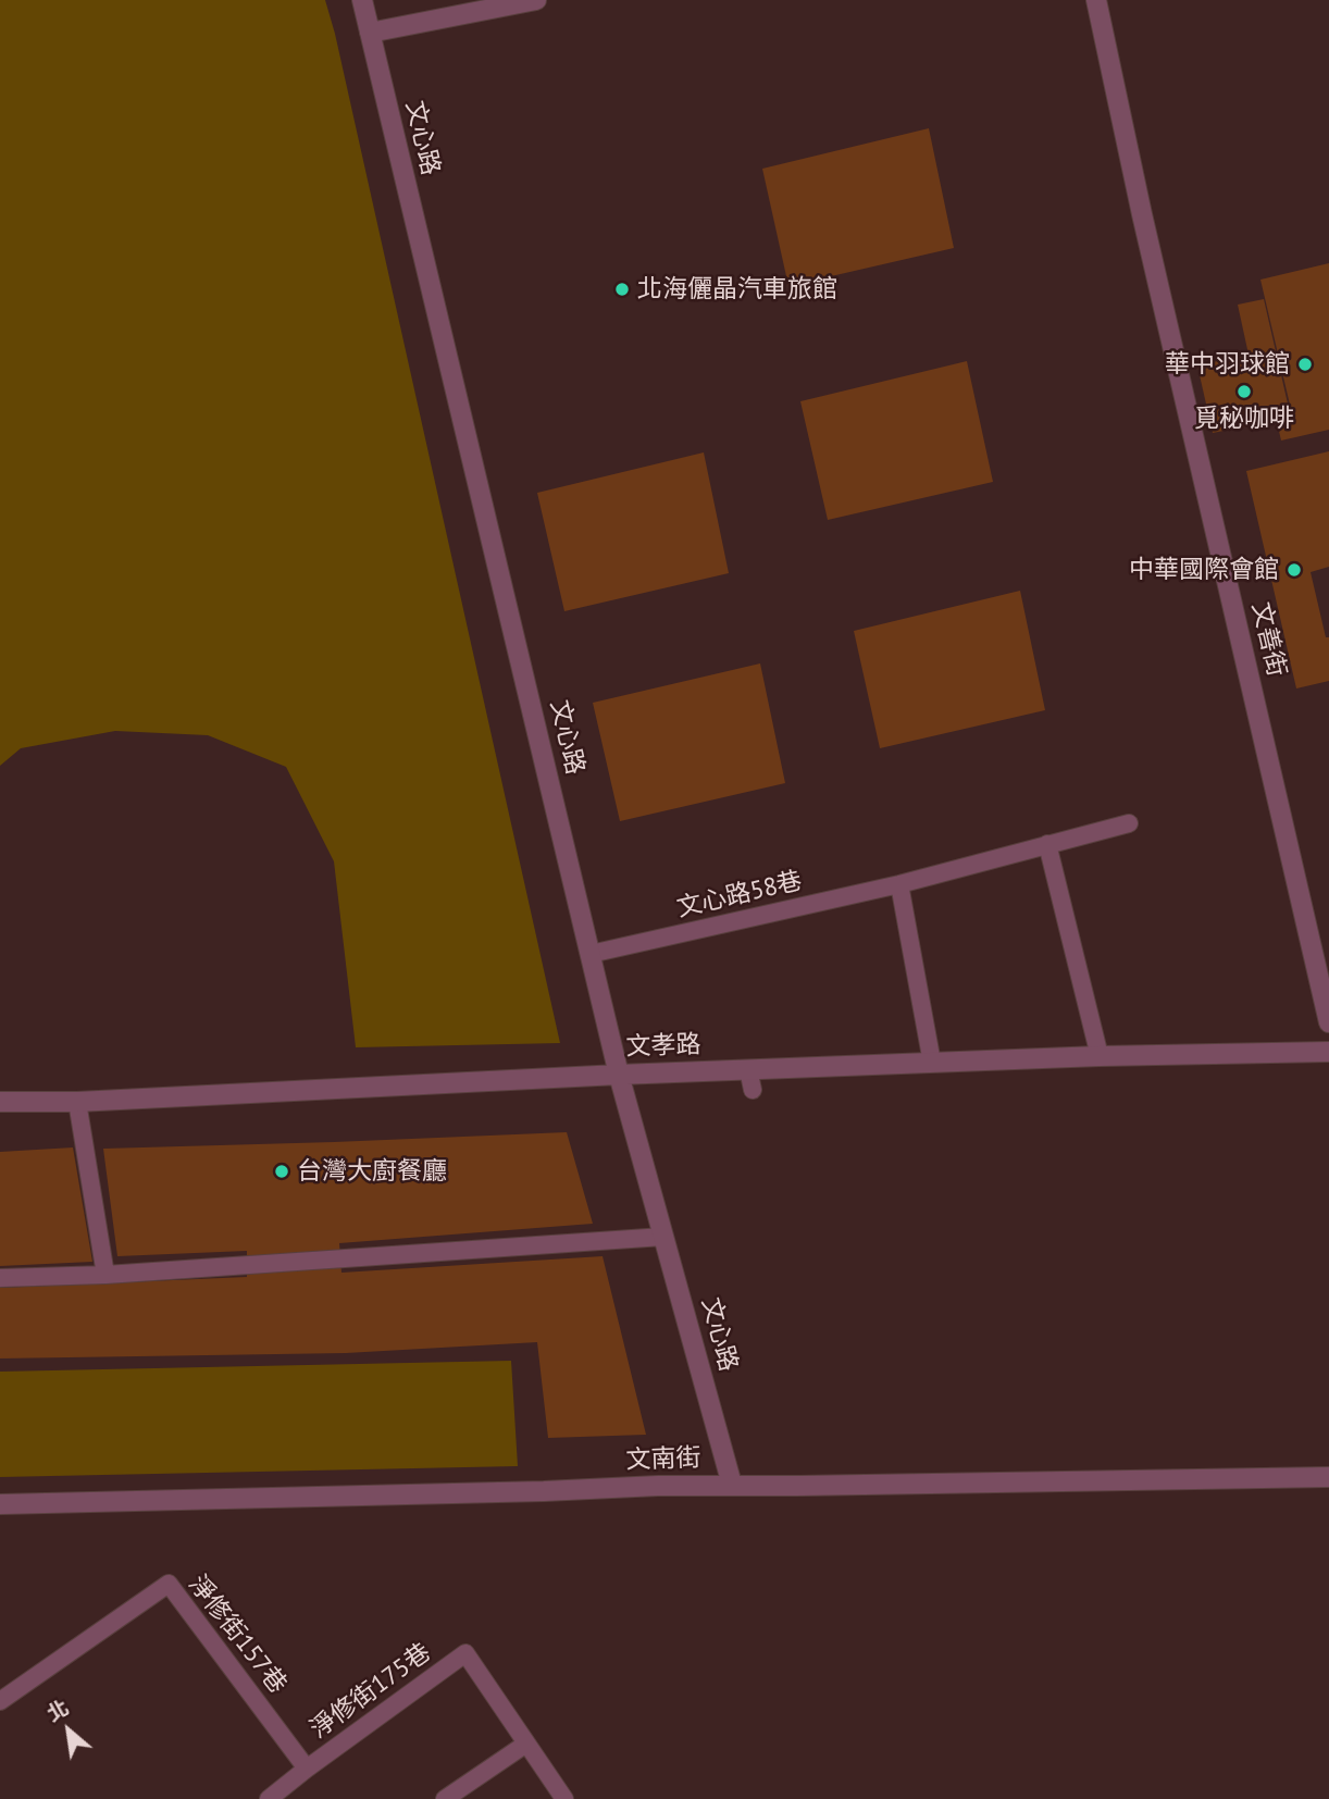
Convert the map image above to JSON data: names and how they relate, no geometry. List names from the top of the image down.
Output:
{
  "streets": {
    "street": [
      "文心路",
      "文善街",
      "文孝路",
      "文南街"
    ],
    "lane": ["文心路58巷", "淨修街157巷", "淨修街175巷"]
  },
  "crossings": [
    ["文心路", "文心路58巷"],
    ["文心路", "文孝路"],
    ["文心路", "文南街"],
    ["淨修街157巷", "淨修街175巷"]
  ],
  "places": [
    "北海儷晶汽車旅館",
    "華中羽球館",
    "覓秘咖啡",
    "中華國際會館",
    "台灣大廚餐廳"
  ],
  "north": "top left"
}
